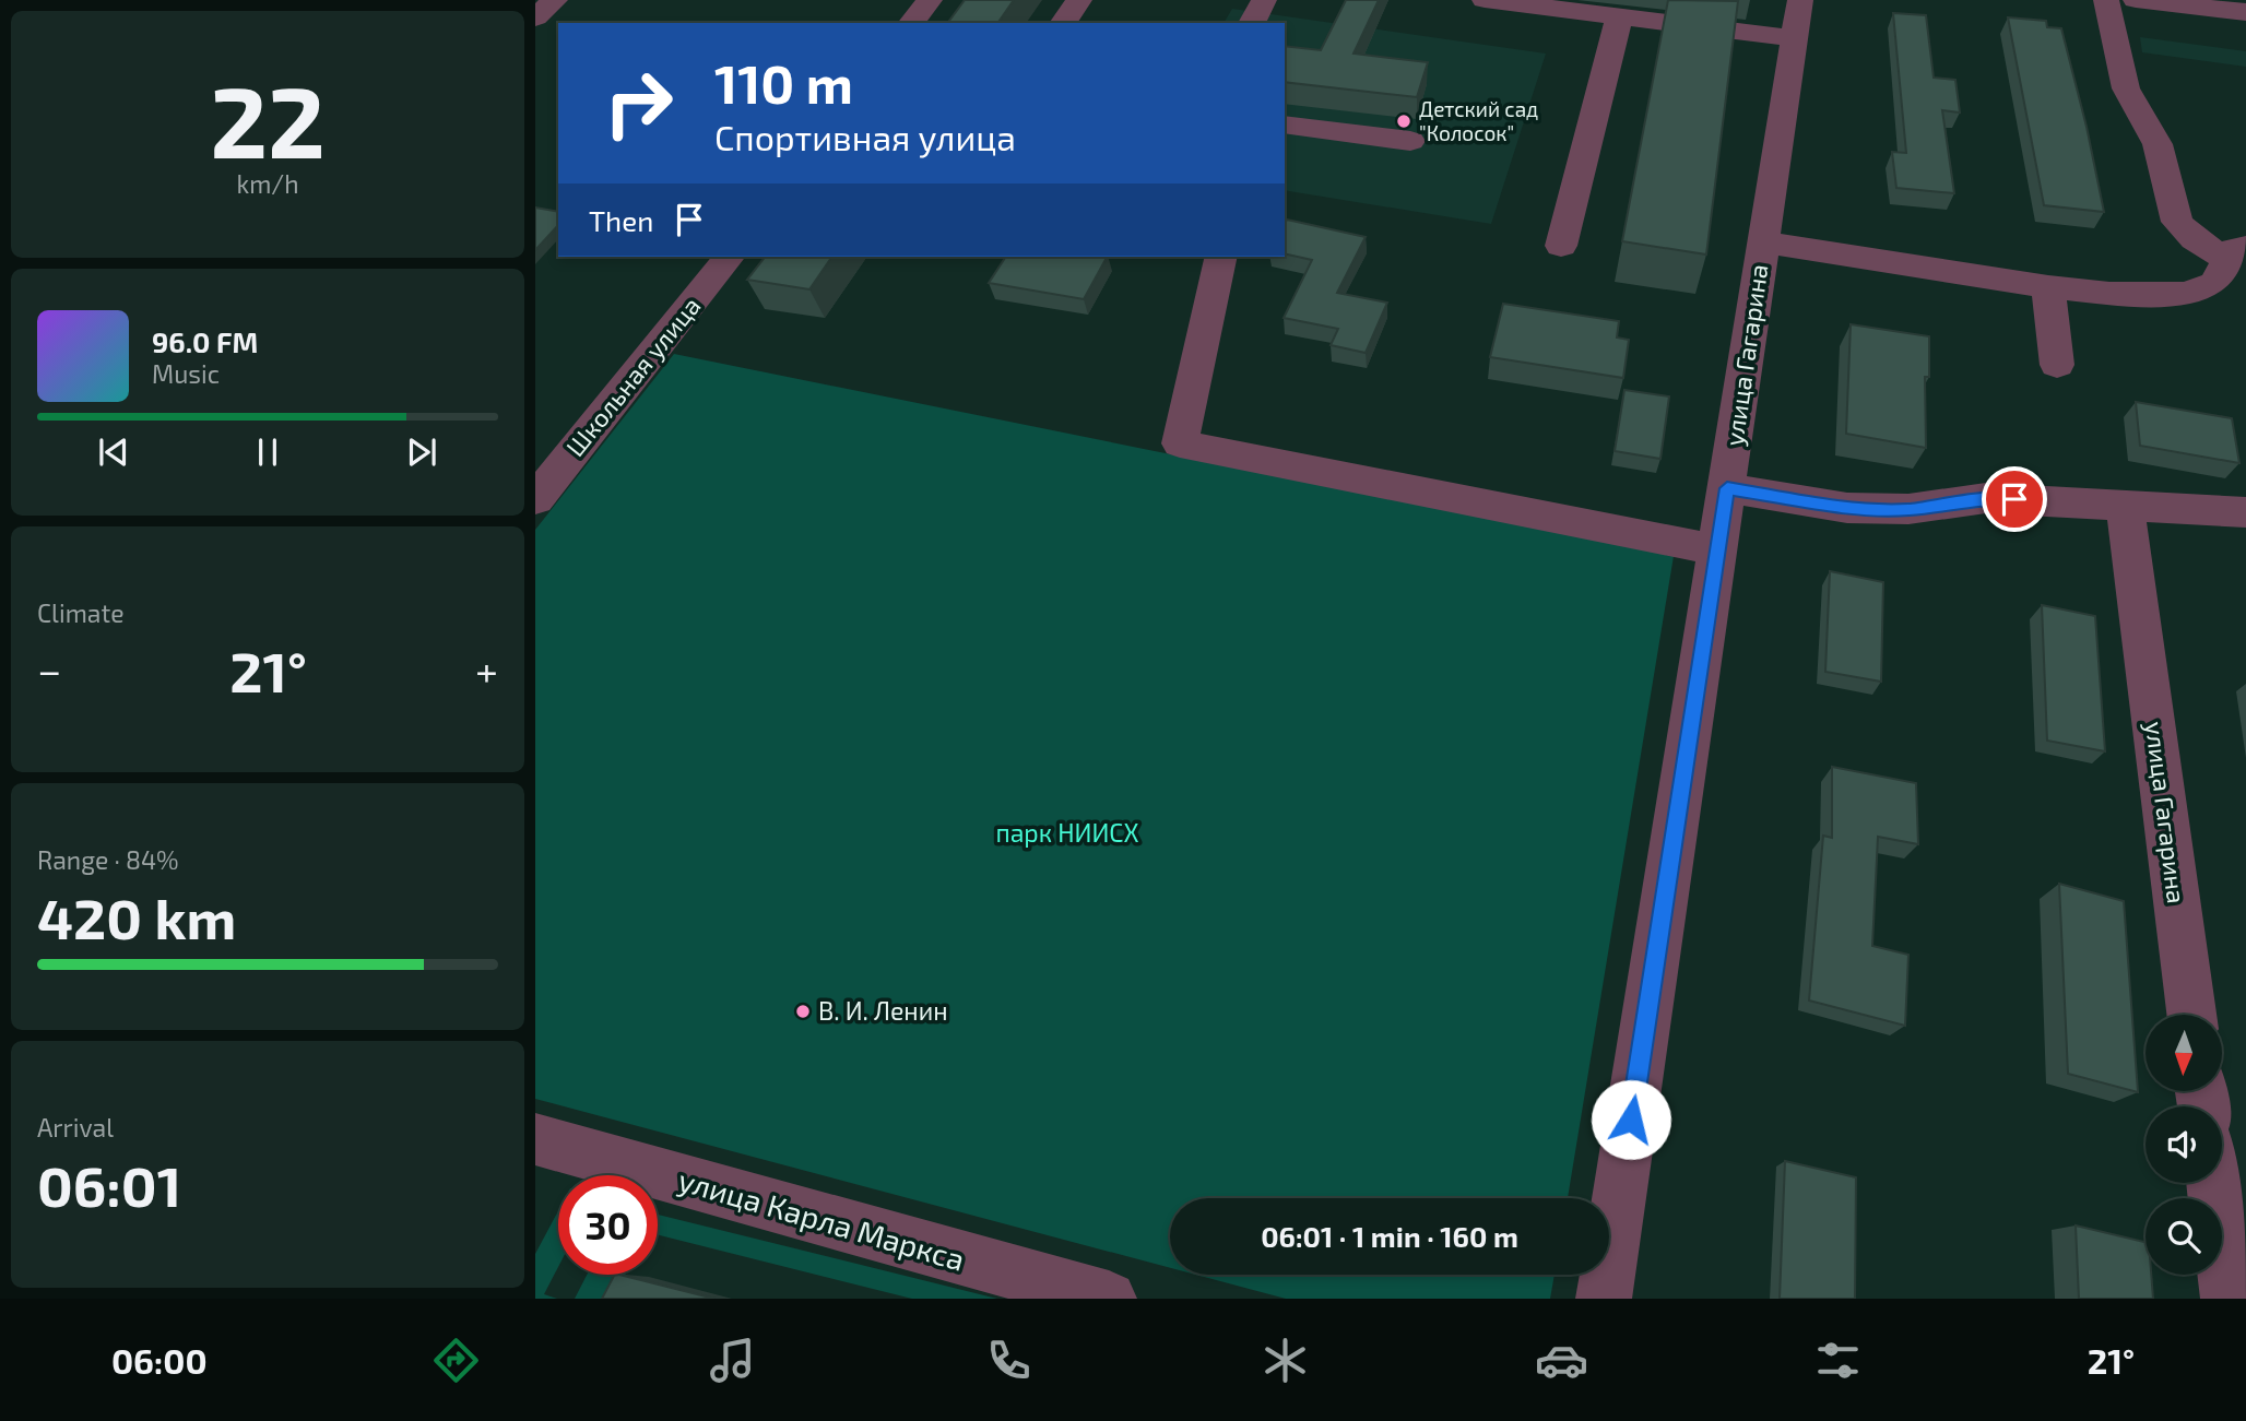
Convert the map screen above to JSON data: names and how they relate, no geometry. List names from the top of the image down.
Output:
{
  "streets": {
    "street": ["улица Гагарина", "Школьная улица", "улица Карла Маркса"]
  },
  "parks": ["парк НИИСХ"],
  "places": ["Детский сад \"Колосок\"", "В. И. Ленин"],
  "north": "bottom",
  "page": {
    "tile": [
      ["22", "km/h"],
      "Climate",
      ["Range · 84%", "420 km"],
      ["Arrival", "06:01"]
    ],
    "turn": ["110 m", "Спортивная улица"],
    "then": "Then",
    "song": ["96.0 FM", "Music"],
    "heat": ["−", "21°", "+"],
    "limit": "30",
    "trip": "06:01 · 1 min · 160 m",
    "tabs": ["06:00", "21°"]
  }
}
